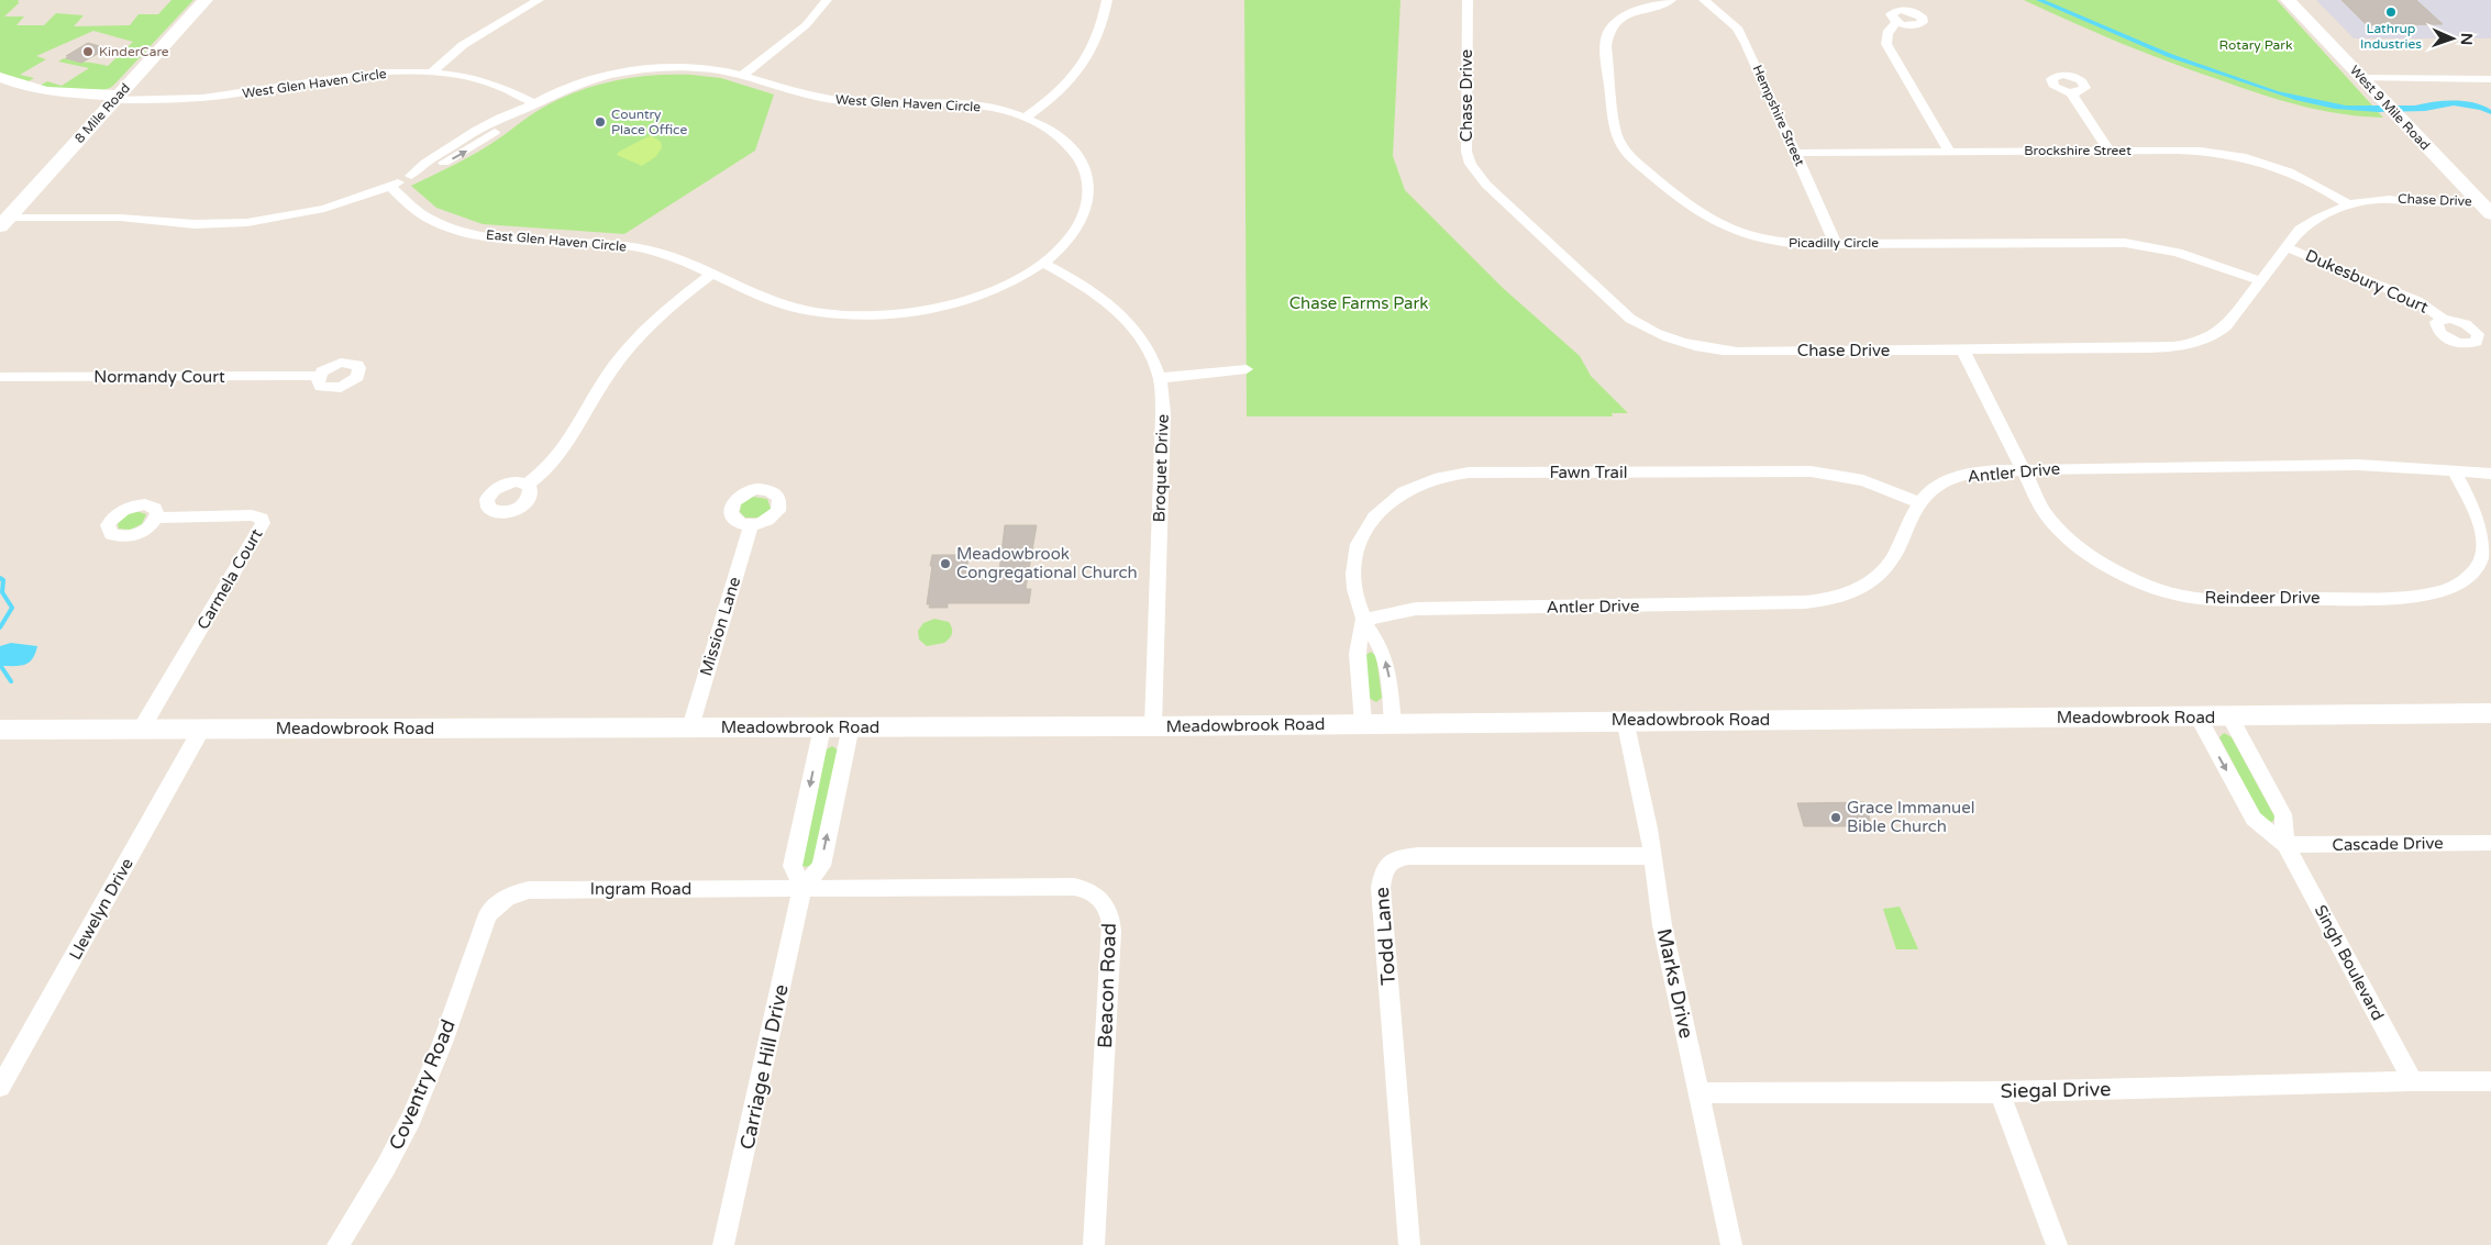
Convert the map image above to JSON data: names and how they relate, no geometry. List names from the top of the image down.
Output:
{
  "streets": {
    "street": [
      "West Glen Haven Circle",
      "Chase Drive",
      "West 9 Mile Road",
      "8 Mile Road",
      "Hempshire Street",
      "Brockshire Street",
      "East Glen Haven Circle",
      "Picadilly Circle",
      "Dukesbury Court",
      "Normandy Court",
      "Broquet Drive",
      "Fawn Trail",
      "Antler Drive",
      "Carmela Court",
      "Reindeer Drive",
      "Mission Lane",
      "Meadowbrook Road",
      "Cascade Drive",
      "Ingram Road",
      "Llewelyn Drive",
      "Todd Lane",
      "Singh Boulevard",
      "Marks Drive",
      "Beacon Road",
      "Carriage Hill Drive",
      "Coventry Road",
      "Siegal Drive"
    ]
  },
  "crossings": [
    ["West Glen Haven Circle", "8 Mile Road"],
    ["West Glen Haven Circle", "East Glen Haven Circle"],
    ["Chase Drive", "West 9 Mile Road"],
    ["Chase Drive", "Brockshire Street"],
    ["Chase Drive", "Picadilly Circle"],
    ["Chase Drive", "Dukesbury Court"],
    ["Chase Drive", "Reindeer Drive"],
    ["Hempshire Street", "Brockshire Street"],
    ["Hempshire Street", "Picadilly Circle"],
    ["East Glen Haven Circle", "Broquet Drive"],
    ["Broquet Drive", "Meadowbrook Road"],
    ["Fawn Trail", "Antler Drive"],
    ["Fawn Trail", "Meadowbrook Road"],
    ["Antler Drive", "Reindeer Drive"],
    ["Carmela Court", "Meadowbrook Road"],
    ["Mission Lane", "Meadowbrook Road"],
    ["Meadowbrook Road", "Llewelyn Drive"],
    ["Meadowbrook Road", "Singh Boulevard"],
    ["Meadowbrook Road", "Marks Drive"],
    ["Meadowbrook Road", "Carriage Hill Drive"],
    ["Cascade Drive", "Singh Boulevard"],
    ["Ingram Road", "Beacon Road"],
    ["Ingram Road", "Carriage Hill Drive"],
    ["Ingram Road", "Coventry Road"],
    ["Todd Lane", "Marks Drive"],
    ["Singh Boulevard", "Siegal Drive"],
    ["Marks Drive", "Siegal Drive"],
    ["Beacon Road", "Carriage Hill Drive"]
  ],
  "parks": ["Rotary Park", "Chase Farms Park"],
  "places": [
    "Lathrup Industries",
    "KinderCare",
    "Country Place Office",
    "Meadowbrook Congregational Church",
    "Grace Immanuel Bible Church"
  ],
  "north": "right"
}
